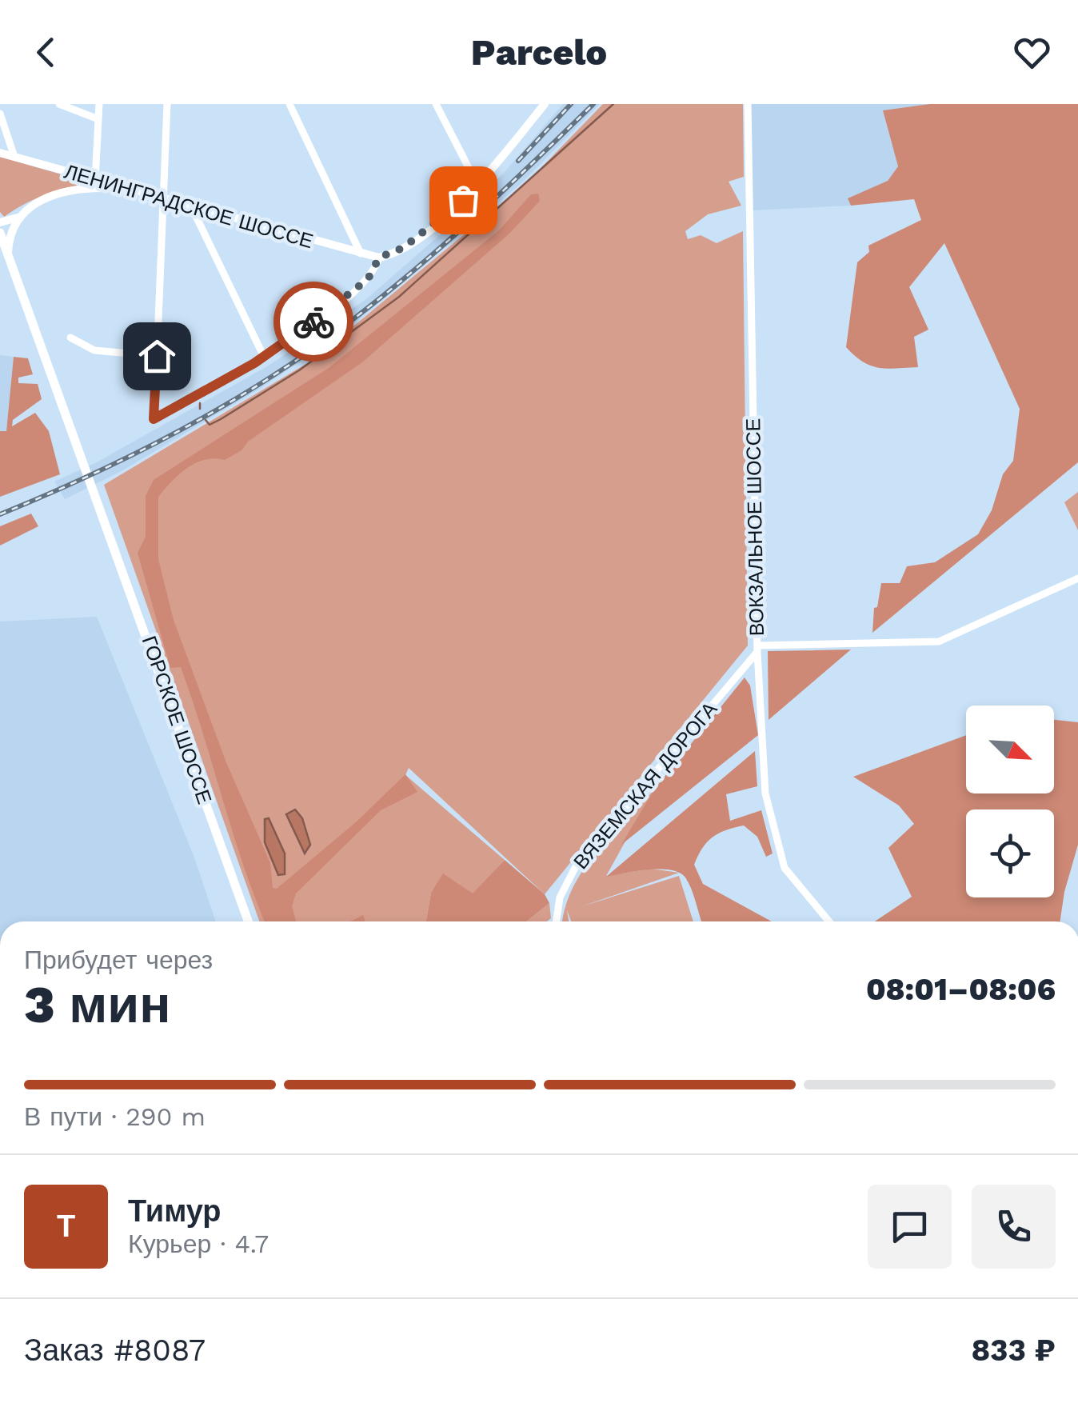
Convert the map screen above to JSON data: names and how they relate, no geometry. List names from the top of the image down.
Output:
{
  "streets": {
    "main road": ["ГОРСКОЕ ШОССЕ"],
    "street": ["ЛЕНИНГРАДСКОЕ ШОССЕ", "ВОКЗАЛЬНОЕ ШОССЕ", "ВЯЗЕМСКАЯ ДОРОГА"]
  },
  "crossings": [
    ["ВОКЗАЛЬНОЕ ШОССЕ", "ВЯЗЕМСКАЯ ДОРОГА"]
  ],
  "north": "bottom right",
  "page": {
    "header": "Parcelo",
    "heading": ["3 мин", "Прибудет через", "08:01–08:06"],
    "panel": [
      "Тимур",
      "Курьер · 4.7",
      "Заказ #8087",
      "833 ₽"
    ],
    "bar": "В пути · 290 m",
    "round": "Т"
  }
}
